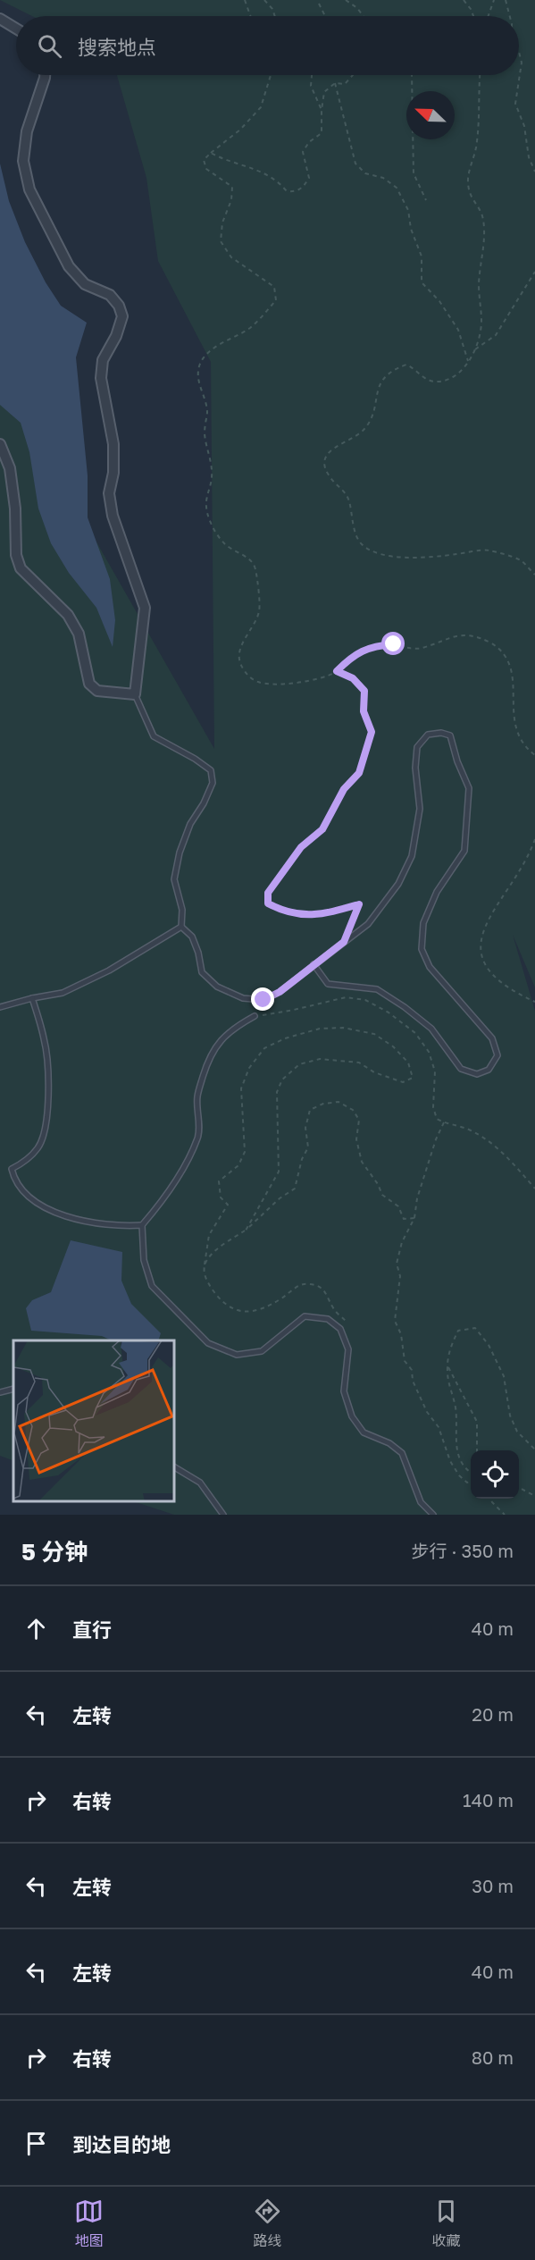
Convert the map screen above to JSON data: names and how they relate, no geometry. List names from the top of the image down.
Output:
{
  "north": "top left",
  "page": {
    "search": "搜索地点",
    "heading": ["5 分钟", "步行 · 350 m"],
    "list": [
      ["直行", "40 m"],
      ["左转", "20 m"],
      ["右转", "140 m"],
      ["左转", "30 m"],
      ["左转", "40 m"],
      ["右转", "80 m"],
      "到达目的地"
    ],
    "nav": ["地图", "路线", "收藏"]
  }
}
